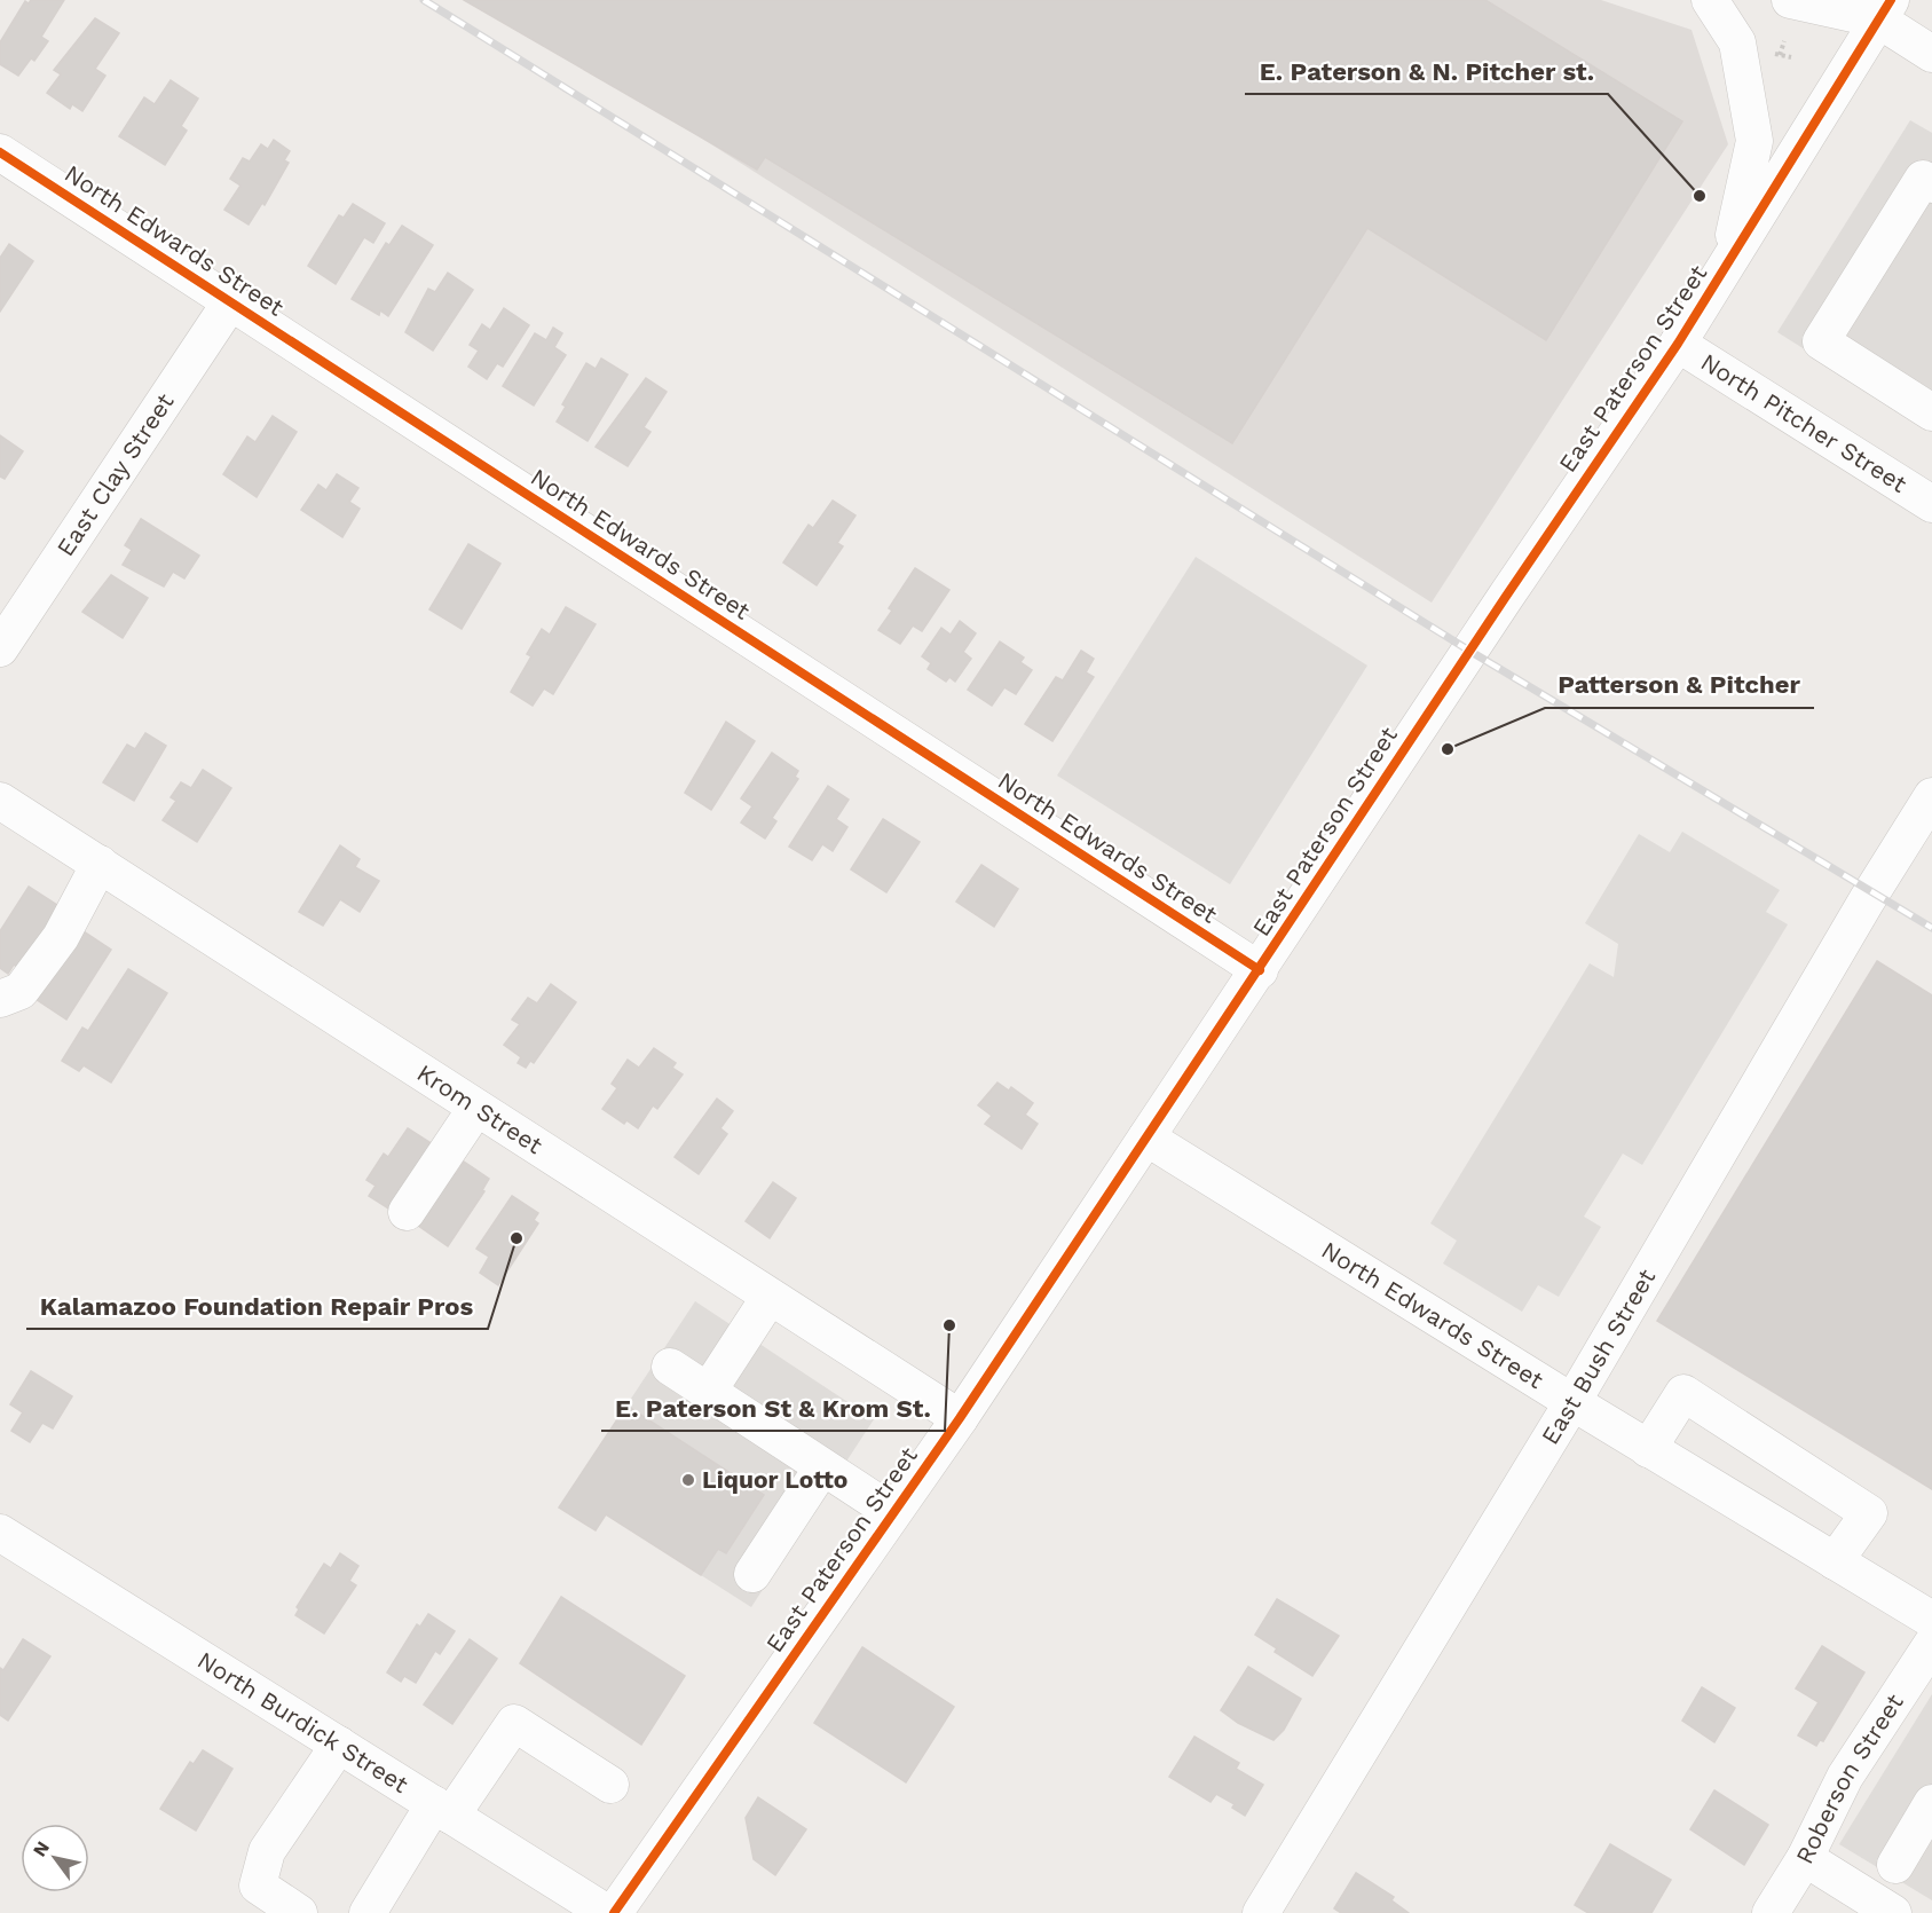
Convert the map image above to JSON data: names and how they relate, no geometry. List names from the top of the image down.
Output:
{
  "streets": {
    "street": [
      "North Edwards Street",
      "East Paterson Street",
      "North Pitcher Street",
      "East Clay Street",
      "Krom Street",
      "East Bush Street",
      "North Burdick Street",
      "Roberson Street"
    ]
  },
  "crossings": [
    ["North Edwards Street", "East Paterson Street"],
    ["North Edwards Street", "East Clay Street"],
    ["North Edwards Street", "East Bush Street"],
    ["East Paterson Street", "North Pitcher Street"],
    ["East Paterson Street", "Krom Street"]
  ],
  "places": [
    "E. Paterson & N. Pitcher st.",
    "Patterson & Pitcher",
    "Kalamazoo Foundation Repair Pros",
    "E. Paterson St & Krom St.",
    "Liquor Lotto"
  ],
  "north": "top left"
}
